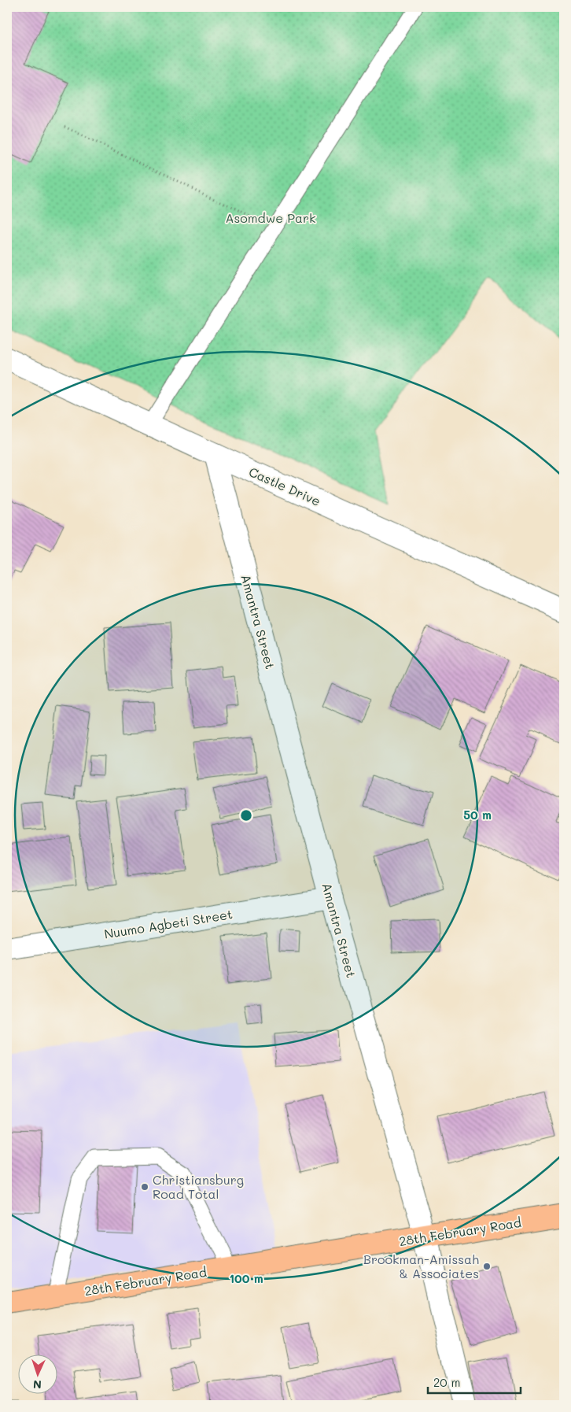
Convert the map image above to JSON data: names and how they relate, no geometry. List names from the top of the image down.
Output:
{
  "streets": {
    "main road": ["28th February Road"],
    "street": ["Castle Drive", "Amantra Street", "Nuumo Agbeti Street"]
  },
  "crossings": [
    ["Castle Drive", "Amantra Street"],
    ["Amantra Street", "Nuumo Agbeti Street"],
    ["Amantra Street", "28th February Road"]
  ],
  "parks": ["Asomdwe Park"],
  "places": ["Christiansburg Road Total", "Brookman-Amissah & Associates"],
  "scale_bar": "20 m",
  "north": "bottom",
  "rings": ["50 m", "100 m"]
}
